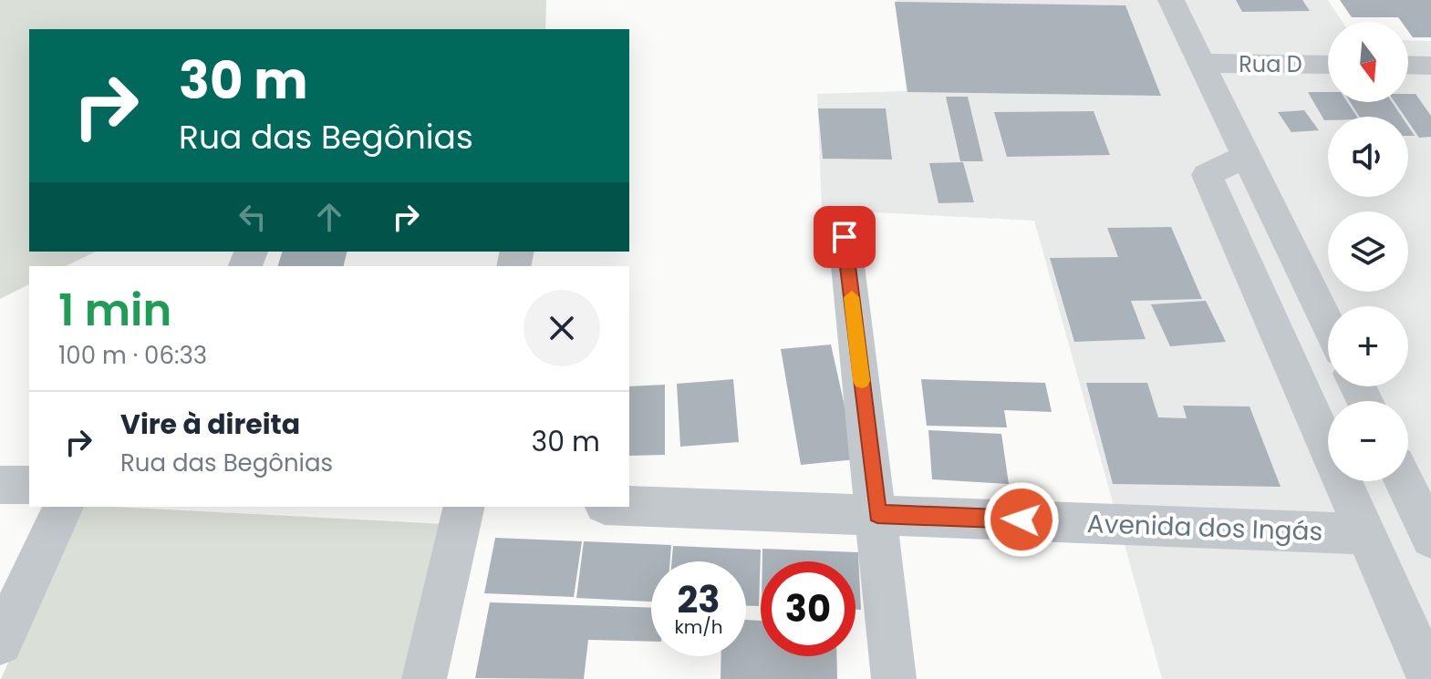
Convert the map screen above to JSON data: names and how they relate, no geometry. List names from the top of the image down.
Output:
{
  "streets": {
    "street": ["Rua D", "Avenida dos Ingás"]
  },
  "north": "bottom",
  "page": {
    "map_buttons": ["+", "−"],
    "turn": ["30 m", "Rua das Begônias"],
    "heading": ["1 min", "100 m · 06:33"],
    "list": [
      {
        "name": "Vire à direita",
        "note": "Rua das Begônias",
        "value": "30 m"
      }
    ],
    "speed": "23 km/h",
    "limit": "30"
  }
}
